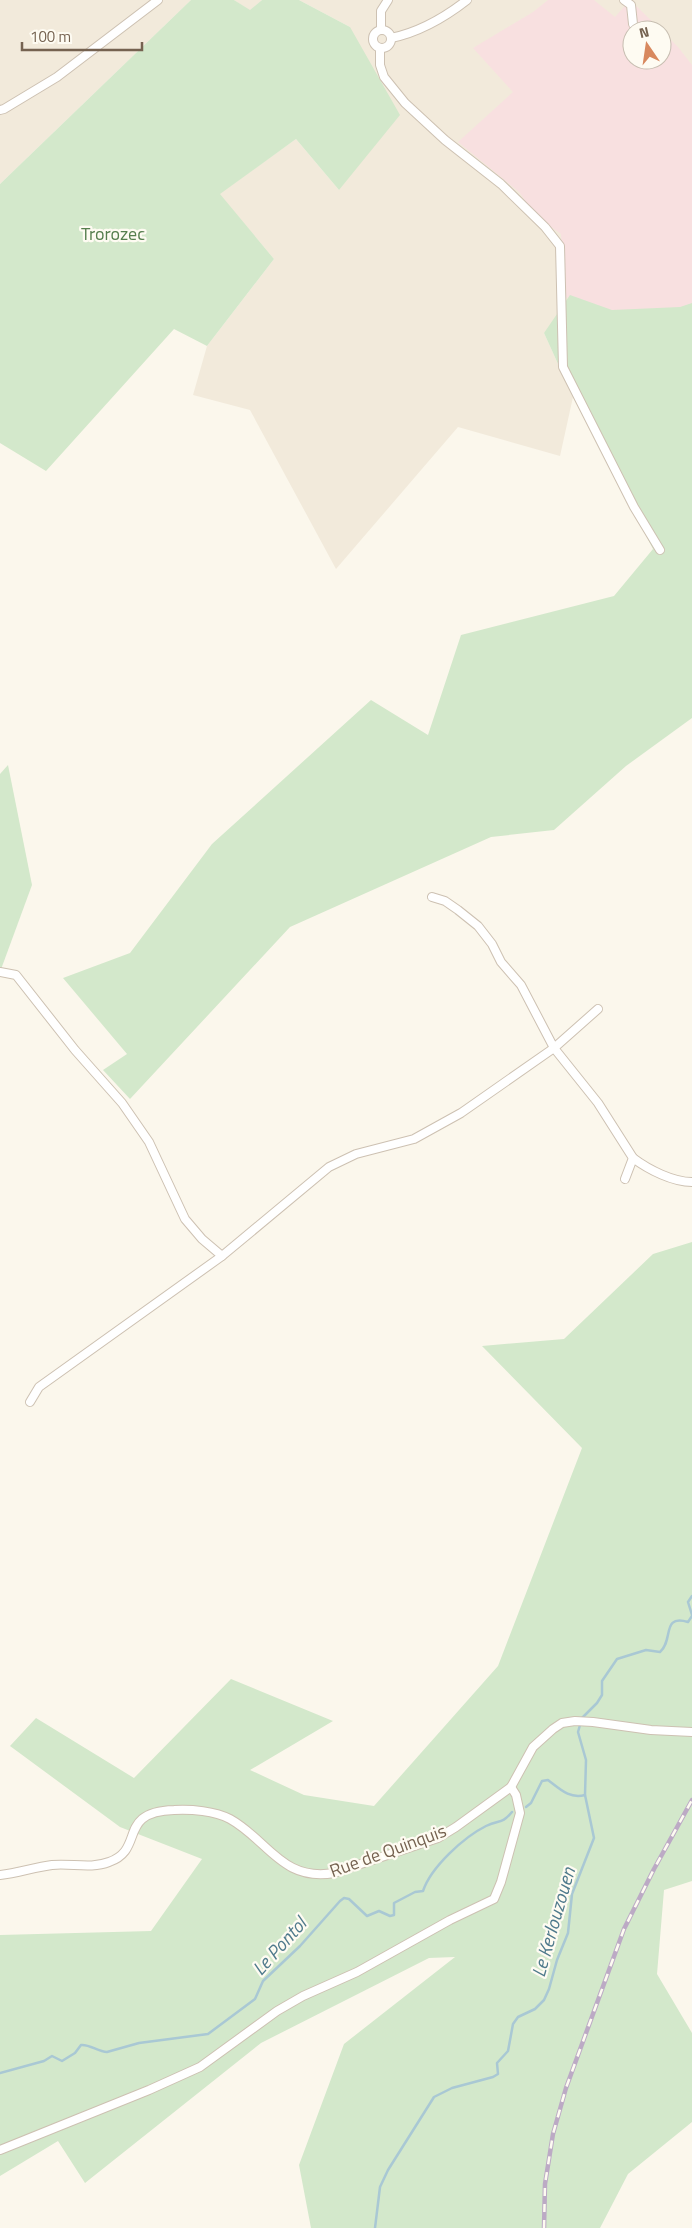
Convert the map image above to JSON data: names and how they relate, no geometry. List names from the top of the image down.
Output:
{
  "streets": {
    "street": ["Rue de Quinquis"]
  },
  "water": ["Le Kerlouzouen", "Le Pontol"],
  "parks": ["Trorozec"],
  "scale_bar": "100 m",
  "north": "top"
}
